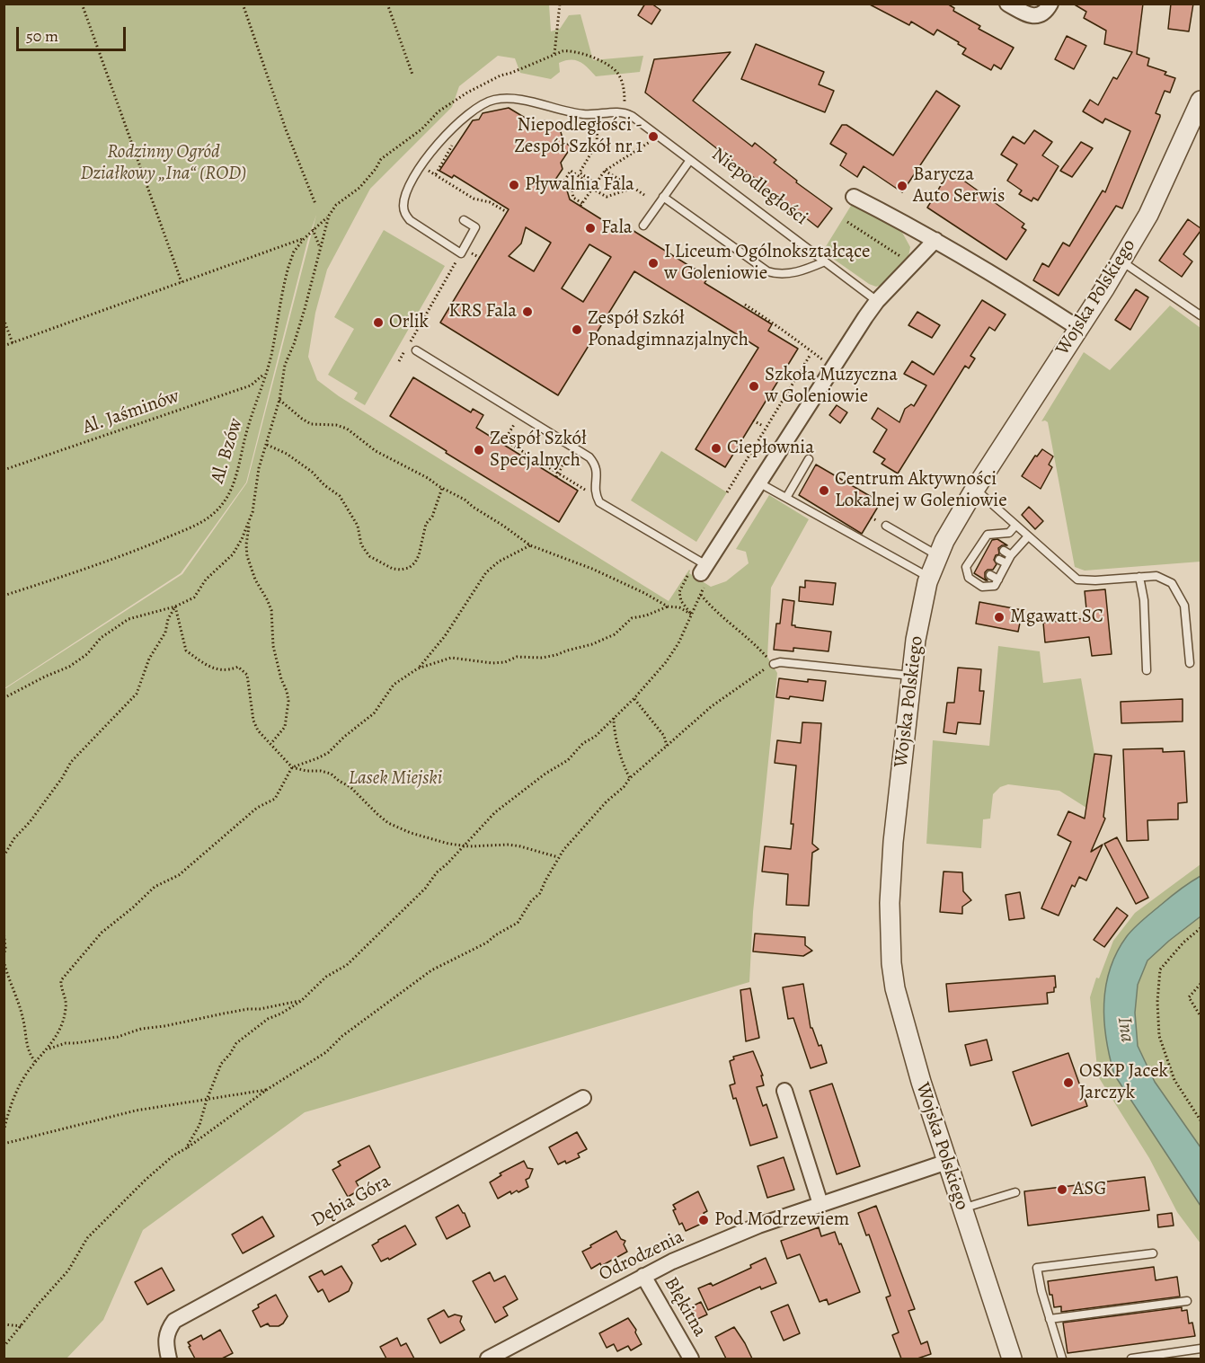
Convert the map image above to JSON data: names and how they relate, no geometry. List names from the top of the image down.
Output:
{
  "streets": {
    "street": [
      "Wojska Polskiego",
      "Dębia Góra",
      "Odrodzenia",
      "Błękitna"
    ],
    "lane": ["Niepodległości"],
    "path": ["Al. Jaśminów", "Al. Bzów"]
  },
  "crossings": [
    ["Niepodległości", "Al. Bzów"],
    ["Wojska Polskiego", "Odrodzenia"],
    ["Al. Jaśminów", "Al. Bzów"],
    ["Odrodzenia", "Błękitna"]
  ],
  "water": ["Ina"],
  "parks": ["Rodzinny Ogród Działkowy „Ina“ (ROD)", "Lasek Miejski"],
  "places": [
    "Niepodległości - Zespół Szkół nr 1",
    "Pływalnia Fala",
    "Barycza Auto Serwis",
    "Fala",
    "I Liceum Ogólnokształcące w Goleniowie",
    "KRS Fala",
    "Orlik",
    "Zespół Szkół Ponadgimnazjalnych",
    "Szkoła Muzyczna w Goleniowie",
    "Ciepłownia",
    "Zespół Szkół Specjalnych",
    "Centrum Aktywności Lokalnej w Goleniowie",
    "Mgawatt SC",
    "OSKP Jacek Jarczyk",
    "ASG",
    "Pod Modrzewiem"
  ],
  "scale_bar": "50 m"
}
